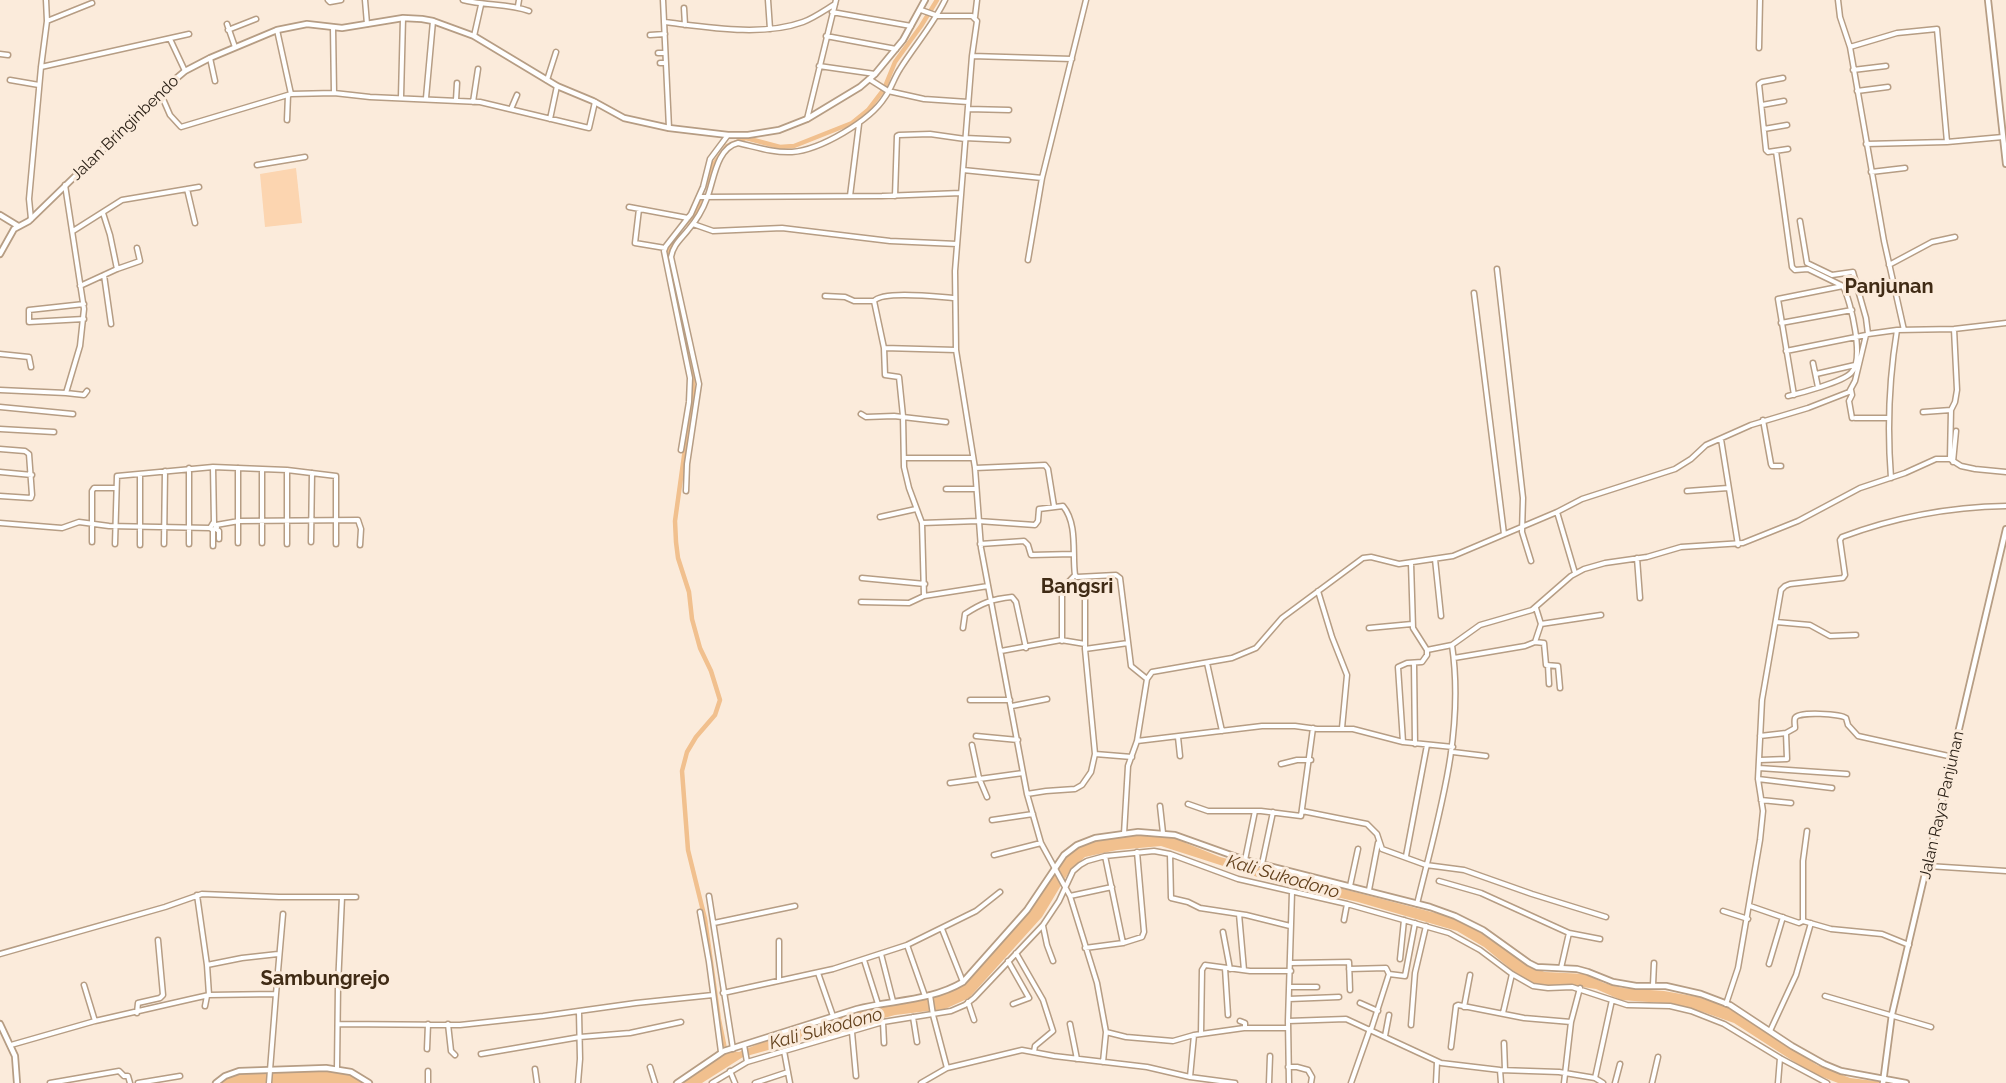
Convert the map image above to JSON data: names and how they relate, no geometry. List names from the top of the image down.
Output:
{
  "streets": {
    "main road": ["Jalan Bringinbendo", "Jalan Raya Panjunan"]
  },
  "districts": ["Panjunan", "Bangsri", "Sambungrejo"],
  "water": ["Kali Sukodono"]
}
